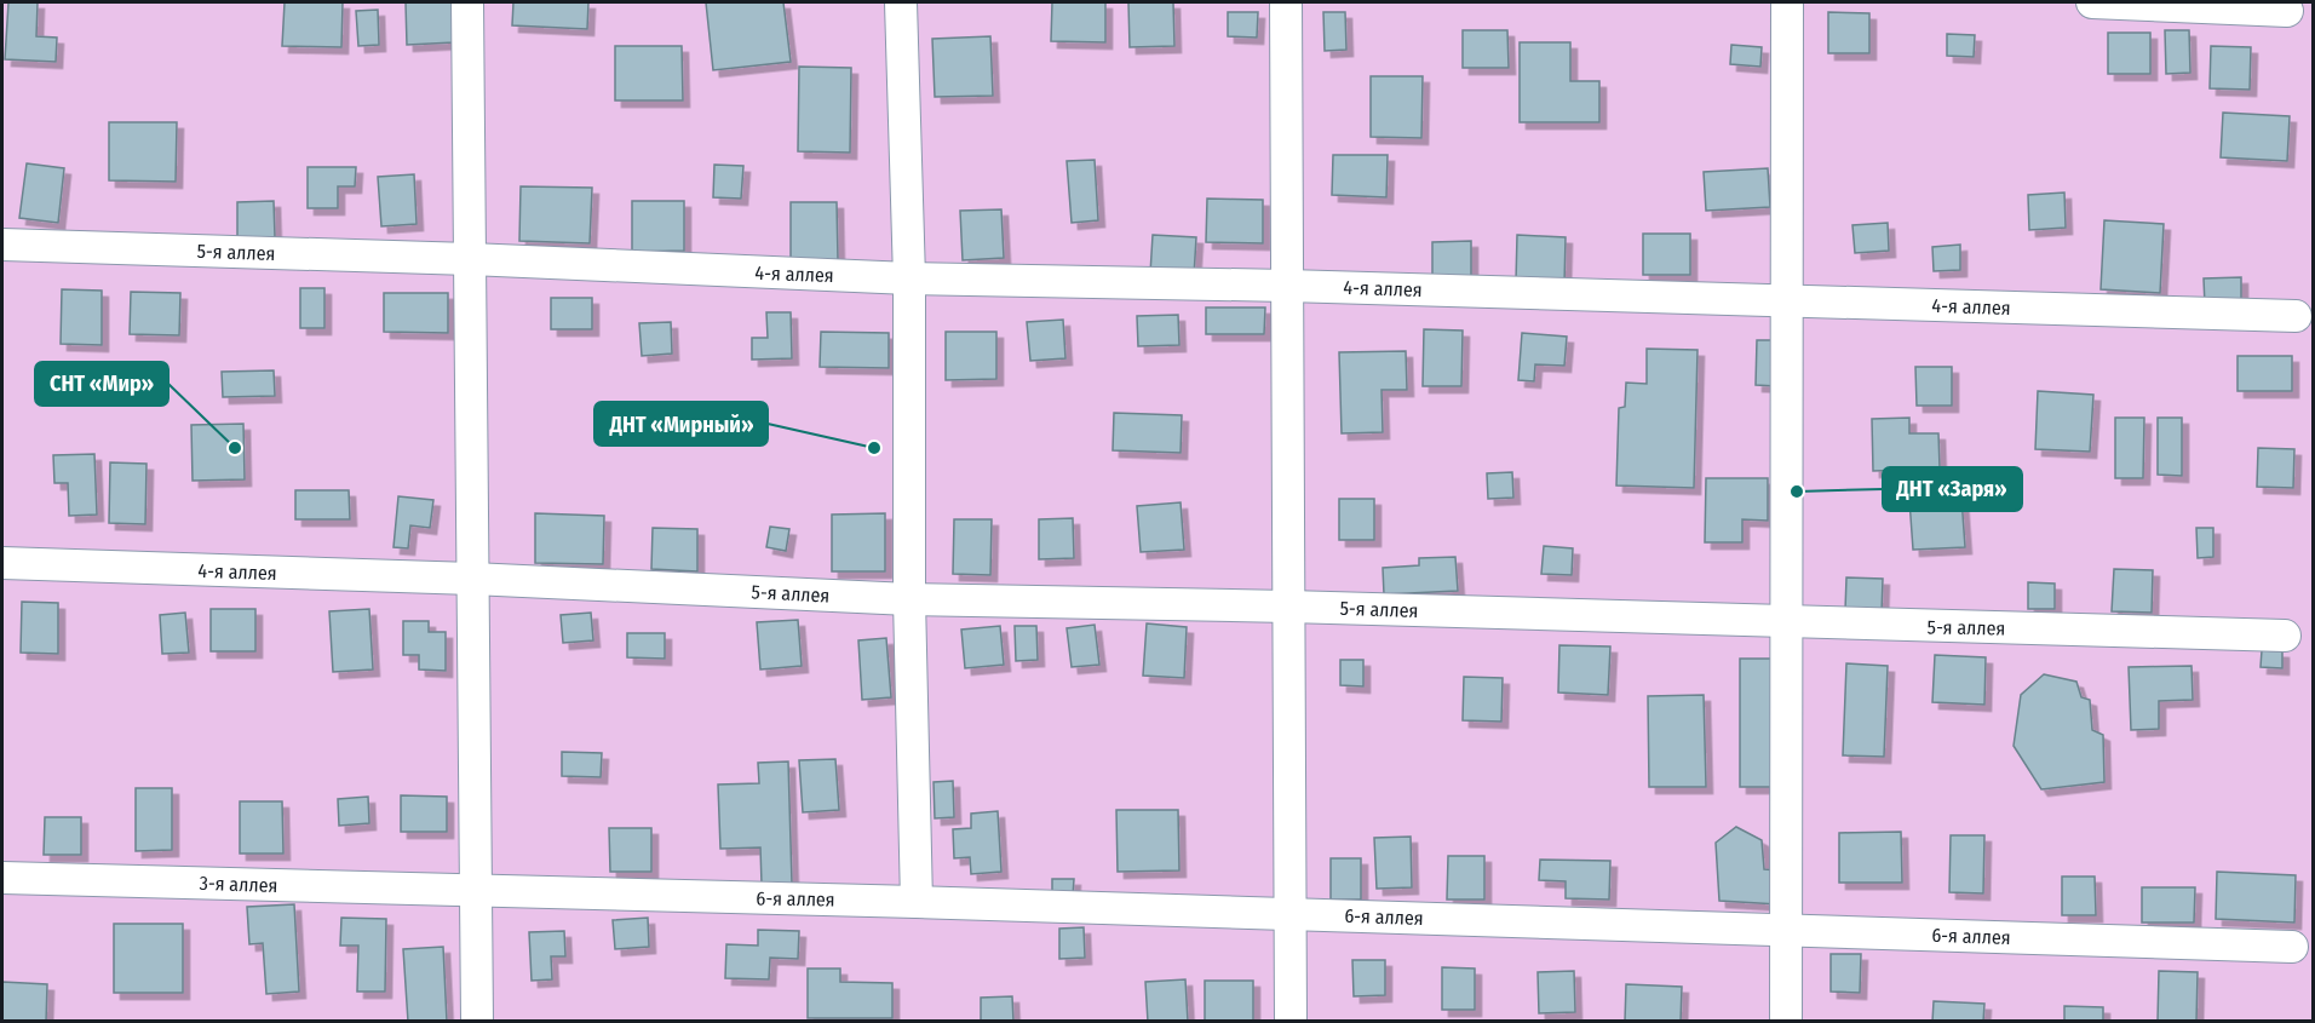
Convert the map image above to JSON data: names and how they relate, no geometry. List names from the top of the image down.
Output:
{
  "streets": {
    "street": [
      "5-я аллея",
      "4-я аллея",
      "3-я аллея",
      "6-я аллея"
    ]
  },
  "crossings": [
    ["5-я аллея", "4-я аллея"],
    ["3-я аллея", "6-я аллея"]
  ],
  "places": ["СНТ «Мир»", "ДНТ «Мирный»", "ДНТ «Заря»"]
}
